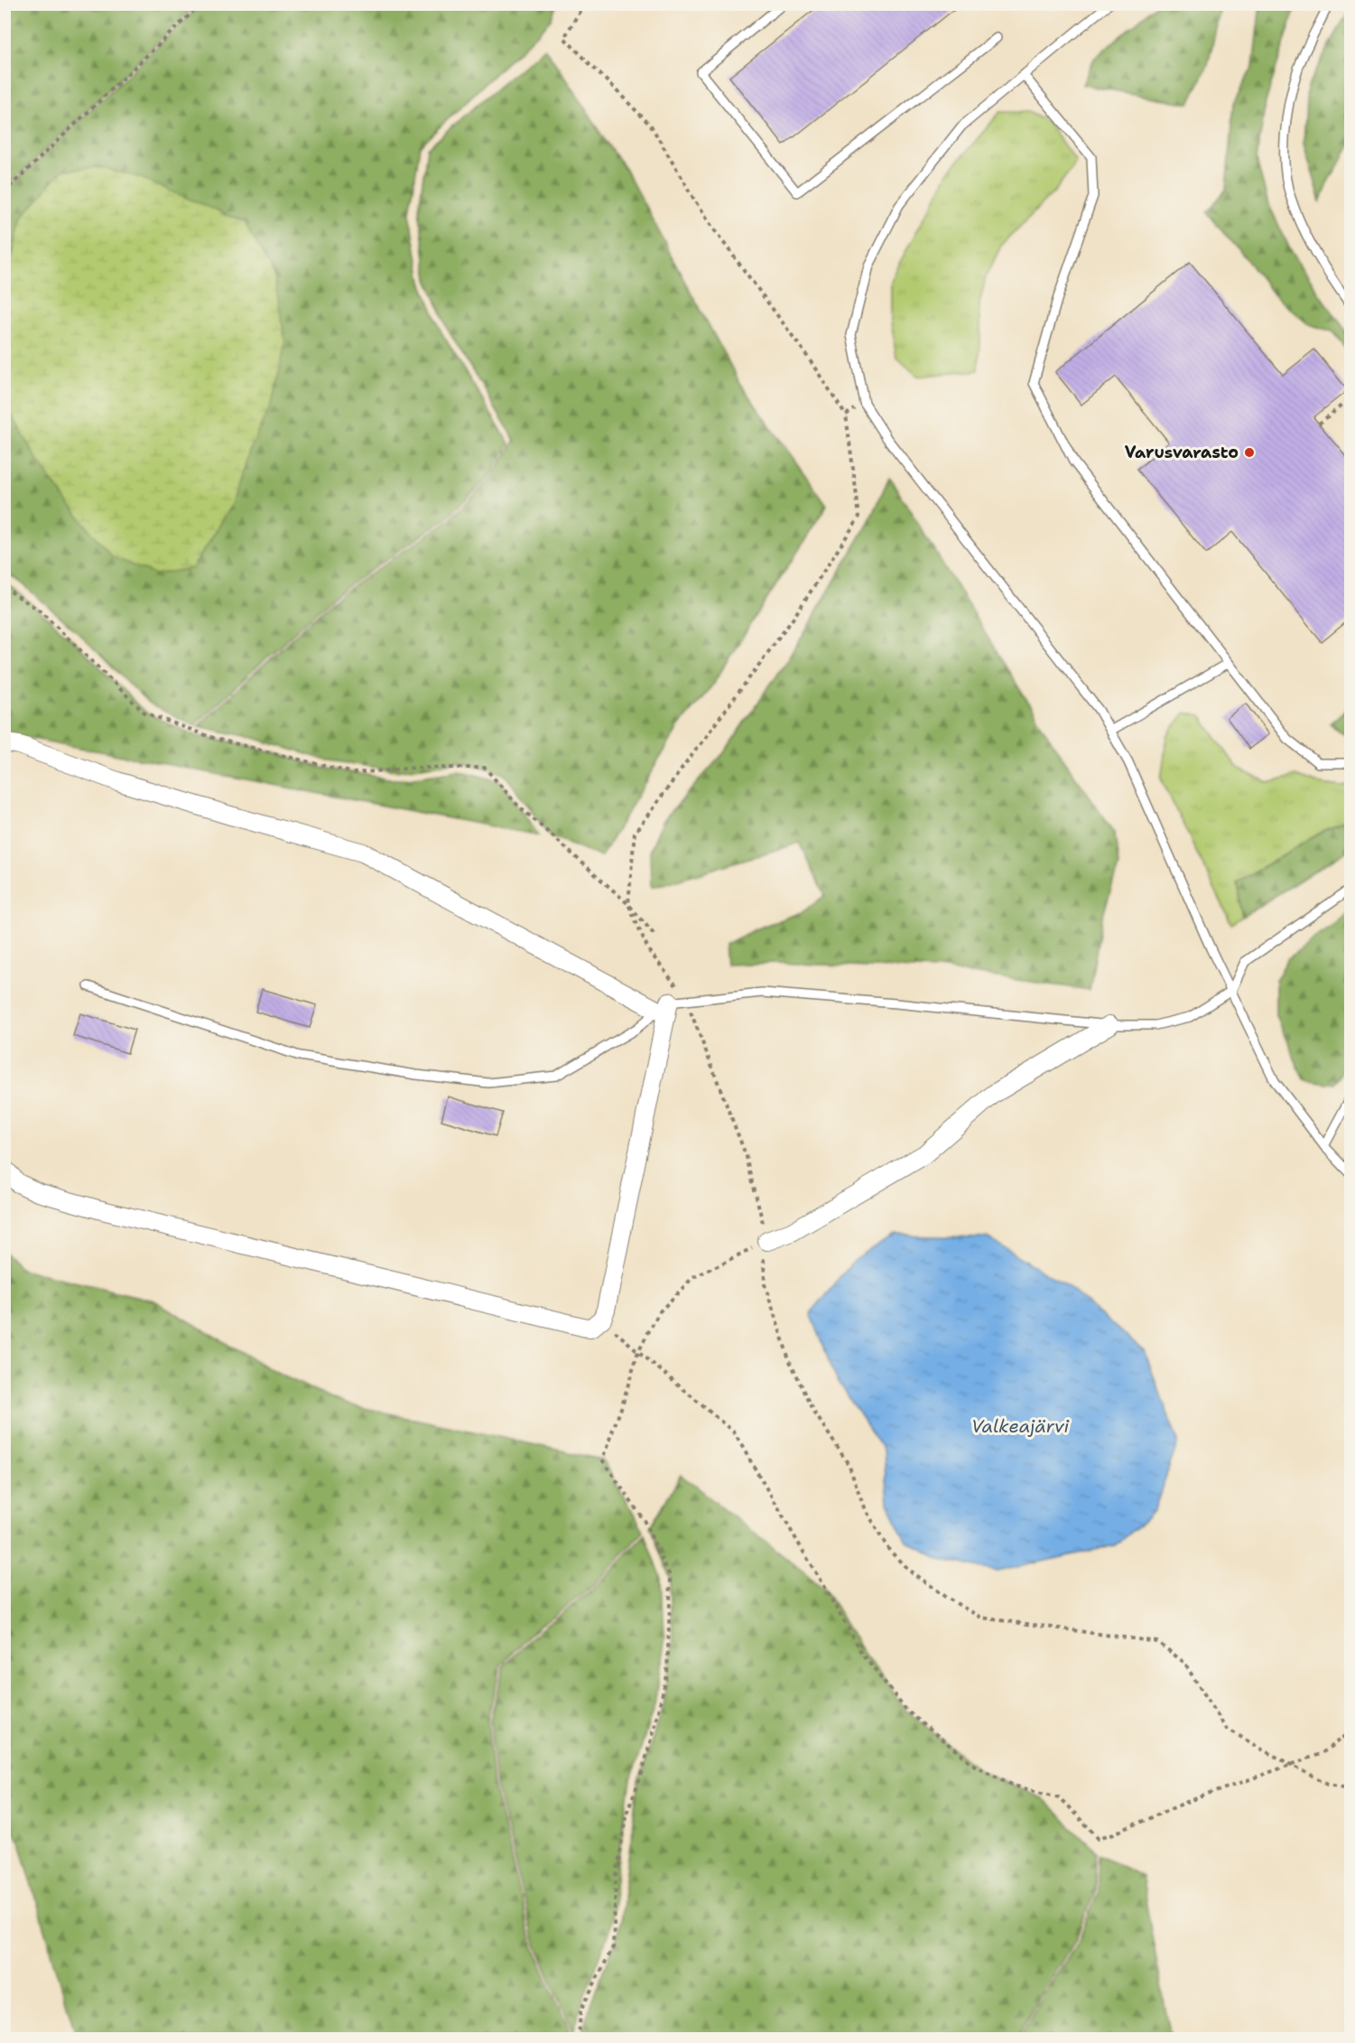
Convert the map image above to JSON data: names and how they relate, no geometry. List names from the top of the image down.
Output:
{
  "water": ["Valkeajärvi"],
  "places": ["Varusvarasto"]
}
